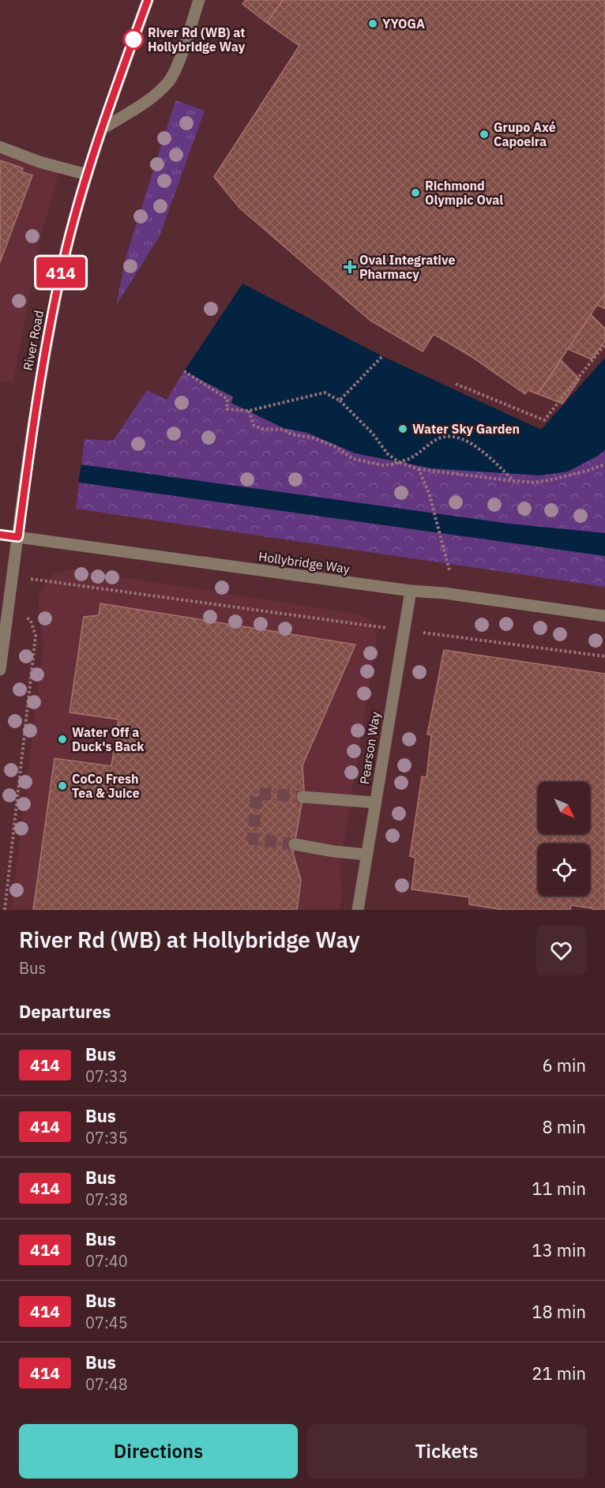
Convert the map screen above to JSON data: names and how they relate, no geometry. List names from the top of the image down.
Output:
{
  "streets": {
    "street": ["River Road", "Hollybridge Way", "Pearson Way"]
  },
  "crossings": [
    ["River Road", "Hollybridge Way"],
    ["Hollybridge Way", "Pearson Way"]
  ],
  "places": {
    "other": [
      "YYOGA",
      "River Rd (WB) at Hollybridge Way",
      "Grupo Axé Capoeira",
      "Richmond Olympic Oval",
      "Water Sky Garden",
      "Water Off a Duck's Back",
      "CoCo Fresh Tea & Juice"
    ],
    "health": ["Oval Integrative Pharmacy"]
  },
  "lines": ["bus line 414"],
  "north": "bottom right",
  "page": {
    "on_map": "414",
    "heading": [
      ["River Rd (WB) at Hollybridge Way", "Bus"],
      "Departures"
    ],
    "list": [
      {
        "mark": "414",
        "name": "Bus",
        "note": "07:33",
        "value": "6 min"
      },
      {
        "mark": "414",
        "name": "Bus",
        "note": "07:35",
        "value": "8 min"
      },
      {
        "mark": "414",
        "name": "Bus",
        "note": "07:38",
        "value": "11 min"
      },
      {
        "mark": "414",
        "name": "Bus",
        "note": "07:40",
        "value": "13 min"
      },
      {
        "mark": "414",
        "name": "Bus",
        "note": "07:45",
        "value": "18 min"
      },
      {
        "mark": "414",
        "name": "Bus",
        "note": "07:48",
        "value": "21 min"
      }
    ],
    "buttons": ["Directions", "Tickets"]
  }
}
